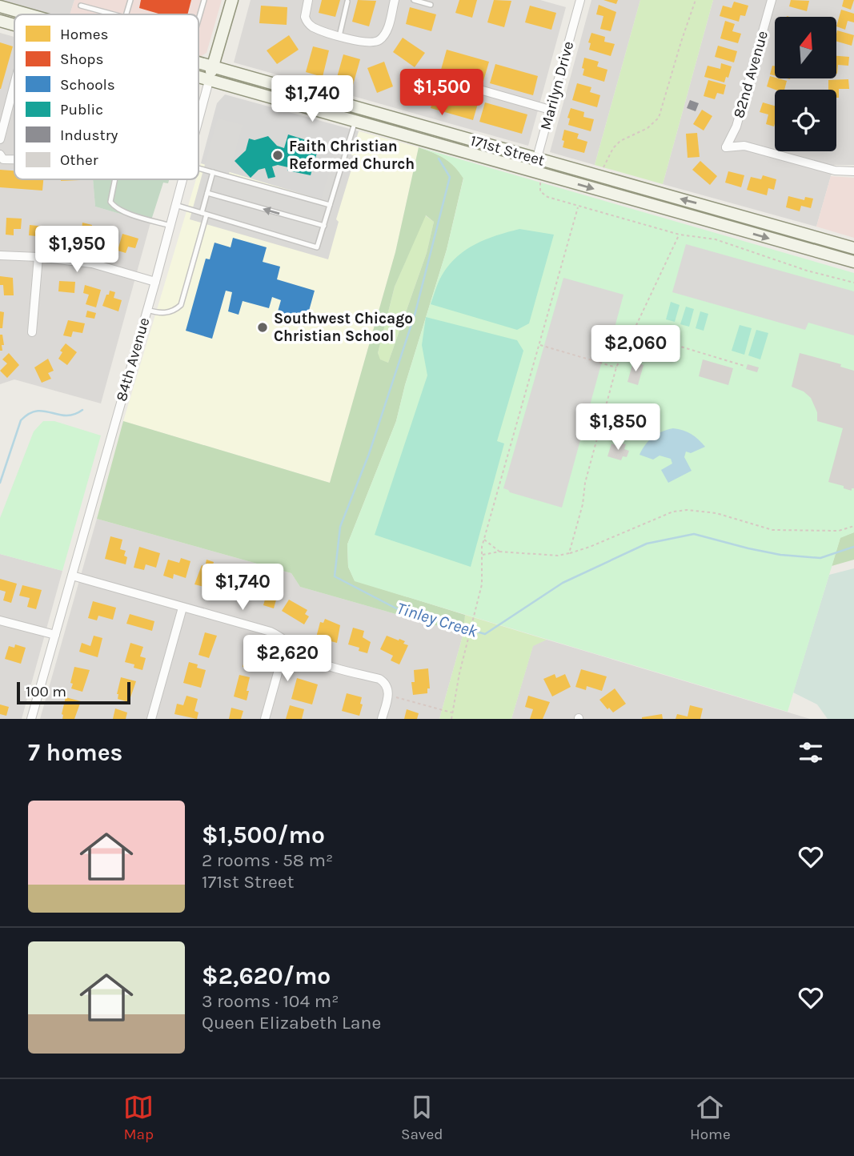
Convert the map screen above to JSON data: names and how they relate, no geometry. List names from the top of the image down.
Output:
{
  "streets": {
    "street": [
      "82nd Avenue",
      "Marilyn Drive",
      "171st Street",
      "84th Avenue"
    ]
  },
  "crossings": [
    ["Marilyn Drive", "171st Street"],
    ["171st Street", "84th Avenue"]
  ],
  "water": ["Tinley Creek"],
  "places": ["Faith Christian Reformed Church", "Southwest Chicago Christian School"],
  "legend": [
    "Homes",
    "Shops",
    "Schools",
    "Public",
    "Industry",
    "Other"
  ],
  "scale_bar": "100 m",
  "north": "top",
  "page": {
    "price": [
      "$1,500",
      "$1,740",
      "$1,950",
      "$2,060",
      "$1,850",
      "$1,740",
      "$2,620"
    ],
    "scale": "100 m",
    "heading": "7 homes",
    "list": [
      {
        "name": "$1,500/mo",
        "note": "2 rooms · 58 m² · 171st Street"
      },
      {
        "name": "$2,620/mo",
        "note": "3 rooms · 104 m² · Queen Elizabeth Lane"
      }
    ],
    "tabs": ["Map", "Saved", "Home"]
  }
}
